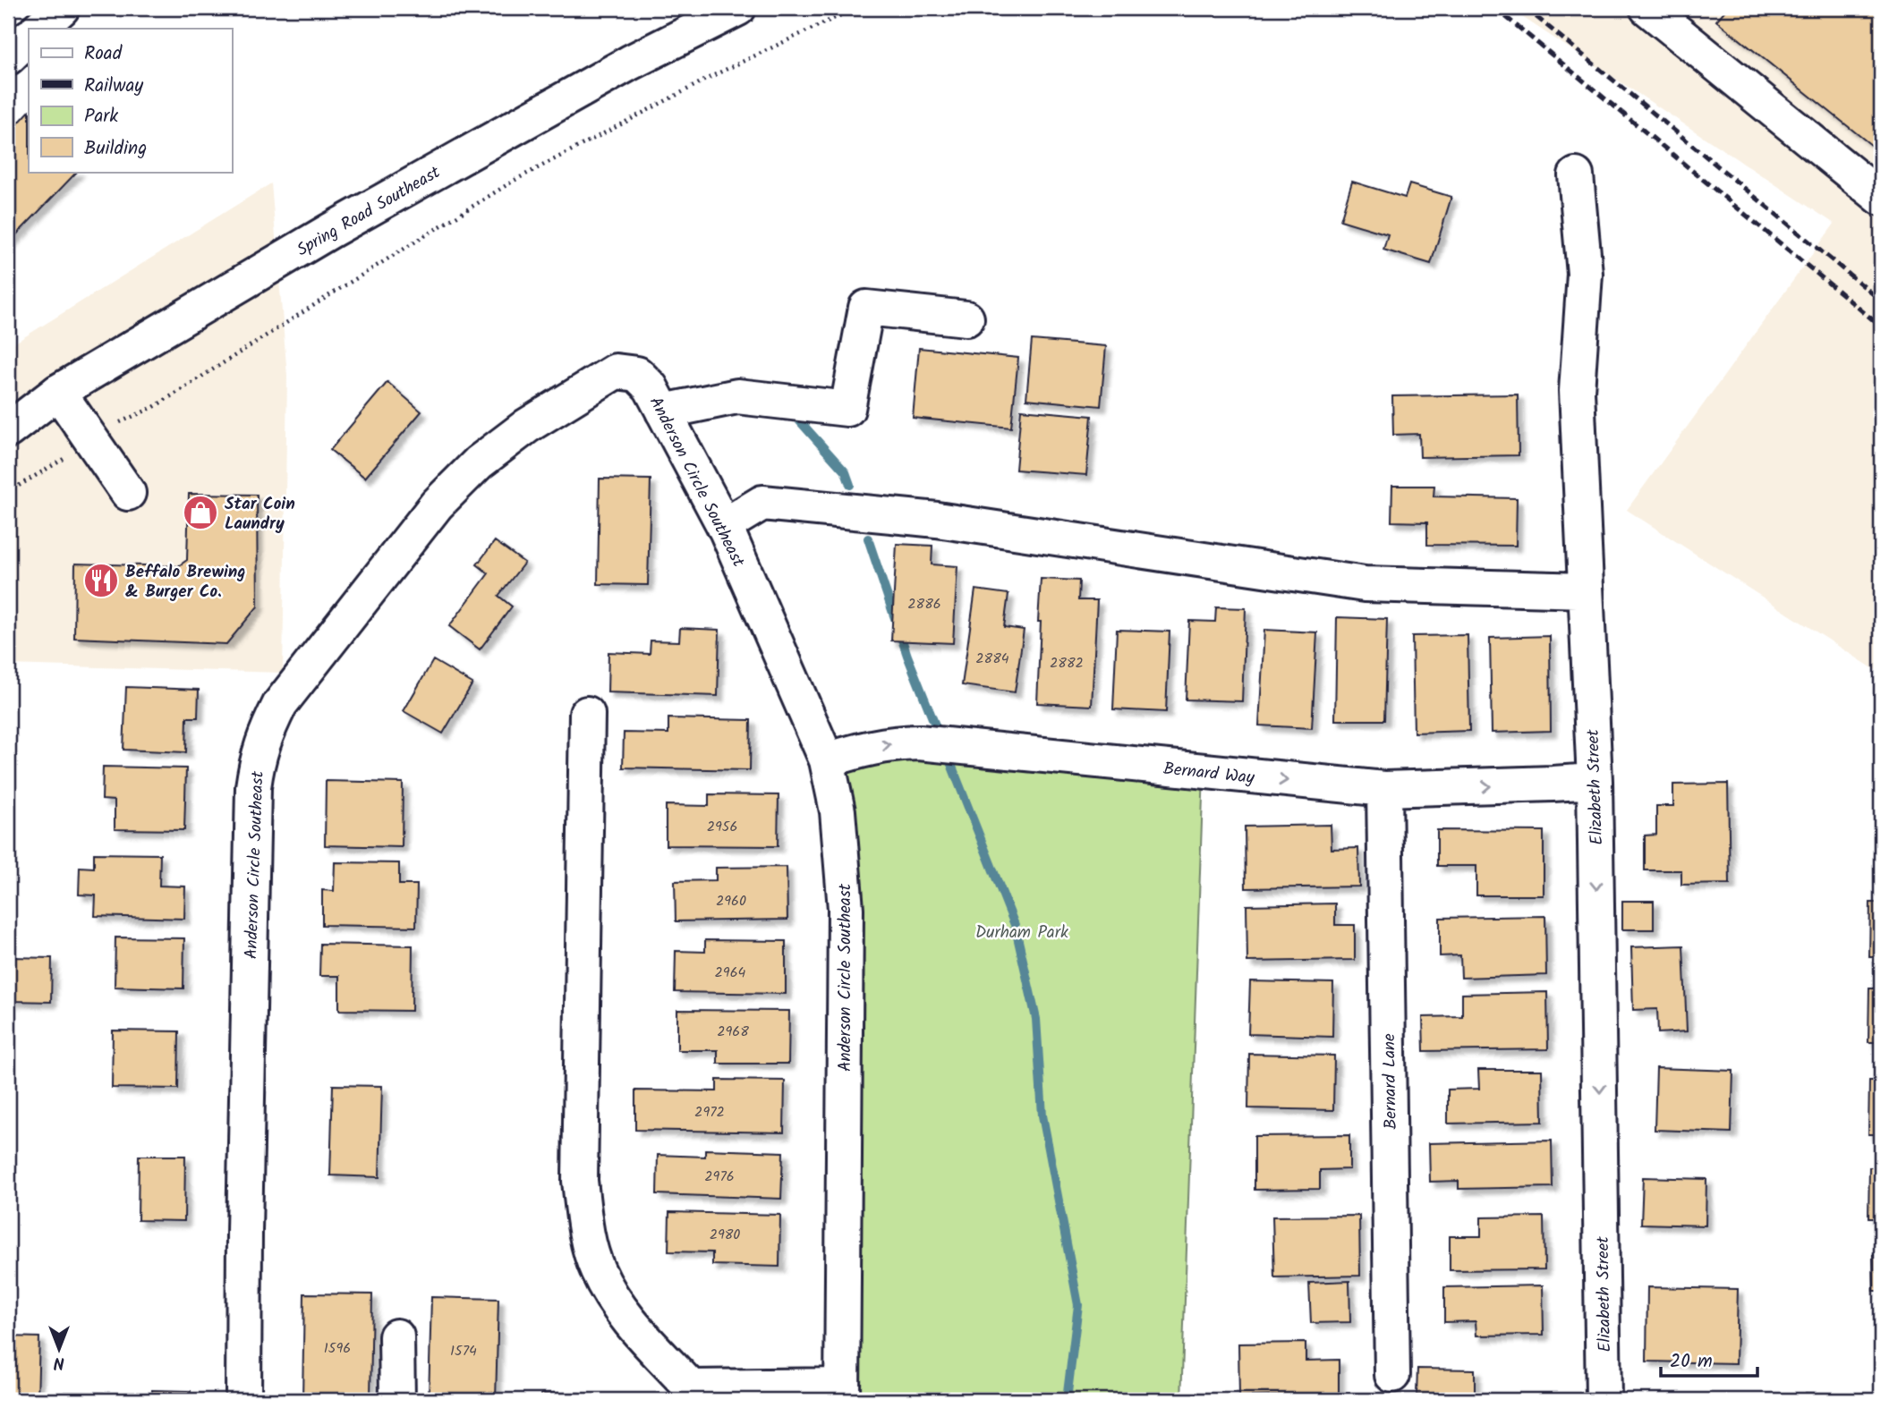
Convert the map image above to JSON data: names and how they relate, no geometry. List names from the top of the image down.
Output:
{
  "streets": {
    "street": [
      "Spring Road Southeast",
      "Anderson Circle Southeast",
      "Bernard Way",
      "Elizabeth Street",
      "Bernard Lane"
    ]
  },
  "crossings": [
    ["Anderson Circle Southeast", "Bernard Way"],
    ["Bernard Way", "Elizabeth Street"],
    ["Bernard Way", "Bernard Lane"]
  ],
  "one_way": ["Elizabeth Street"],
  "parks": ["Durham Park"],
  "places": {
    "shop": ["Star Coin Laundry"],
    "restaurant": ["Beffalo Brewing & Burger Co."]
  },
  "house_numbers": [
    "2886",
    "2884",
    "2882",
    "2956",
    "2960",
    "2964",
    "2968",
    "2972",
    "2976",
    "2980",
    "1596",
    "1574"
  ],
  "legend": [
    "Road",
    "Railway",
    "Park",
    "Building"
  ],
  "scale_bar": "20 m",
  "north": "bottom"
}
